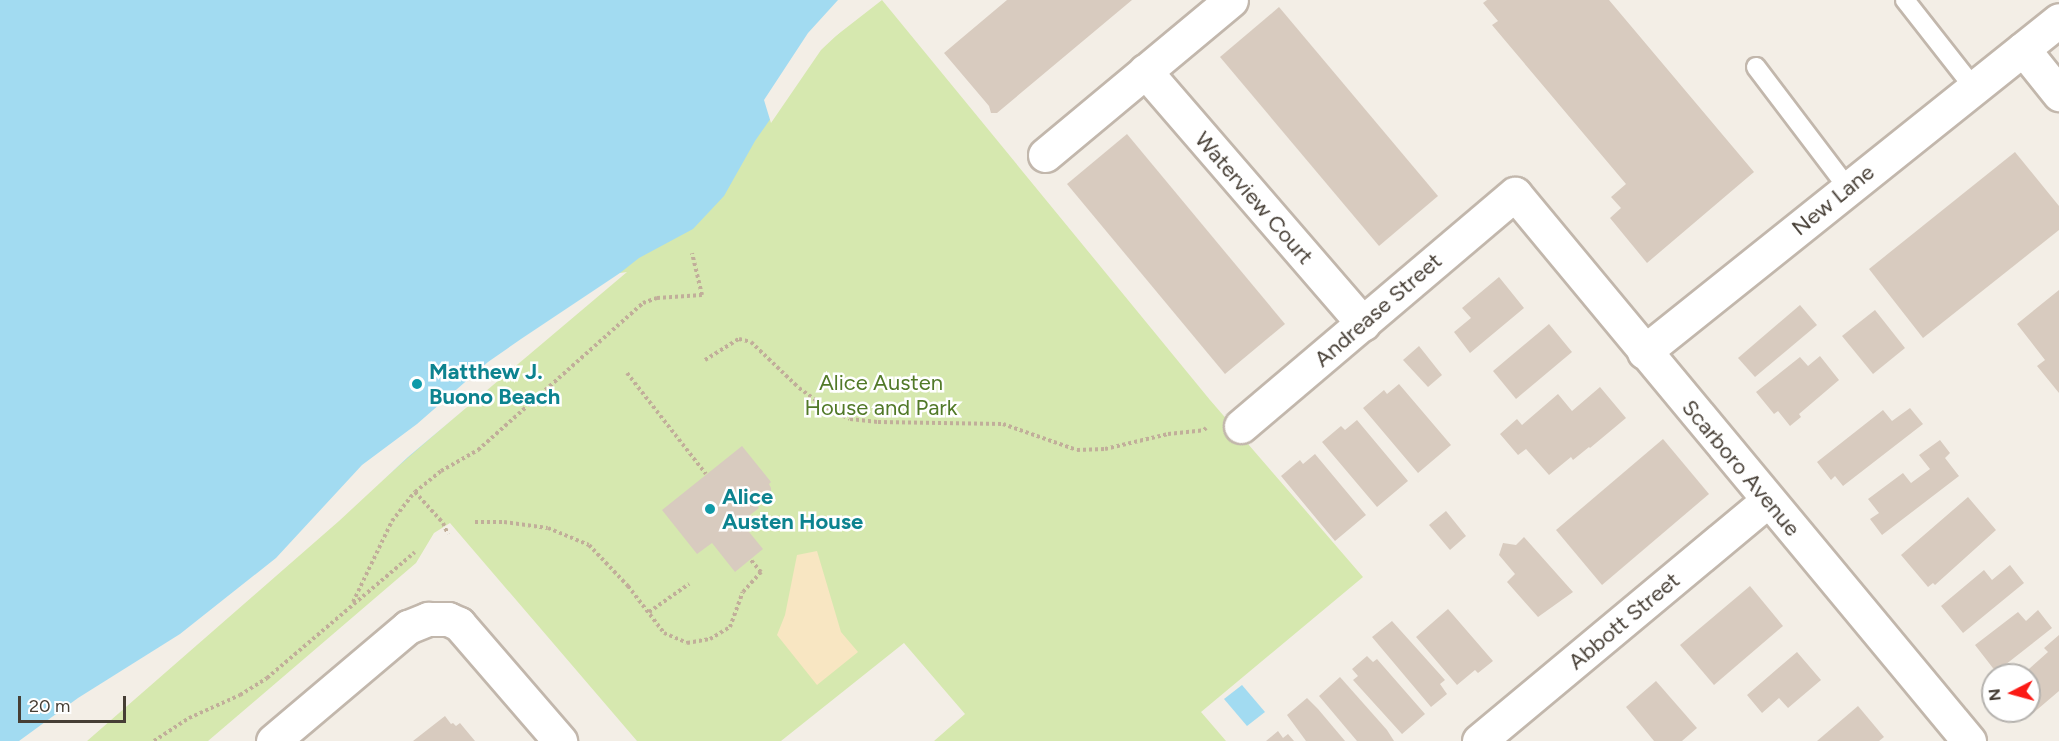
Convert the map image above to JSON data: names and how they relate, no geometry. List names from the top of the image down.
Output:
{
  "streets": {
    "street": [
      "Waterview Court",
      "New Lane",
      "Andrease Street",
      "Scarboro Avenue",
      "Abbott Street"
    ]
  },
  "crossings": [
    ["Waterview Court", "Andrease Street"],
    ["New Lane", "Scarboro Avenue"],
    ["Andrease Street", "Scarboro Avenue"],
    ["Scarboro Avenue", "Abbott Street"]
  ],
  "parks": ["Alice Austen House and Park"],
  "places": ["Matthew J. Buono Beach", "Alice Austen House"],
  "scale_bar": "20 m",
  "north": "left"
}
